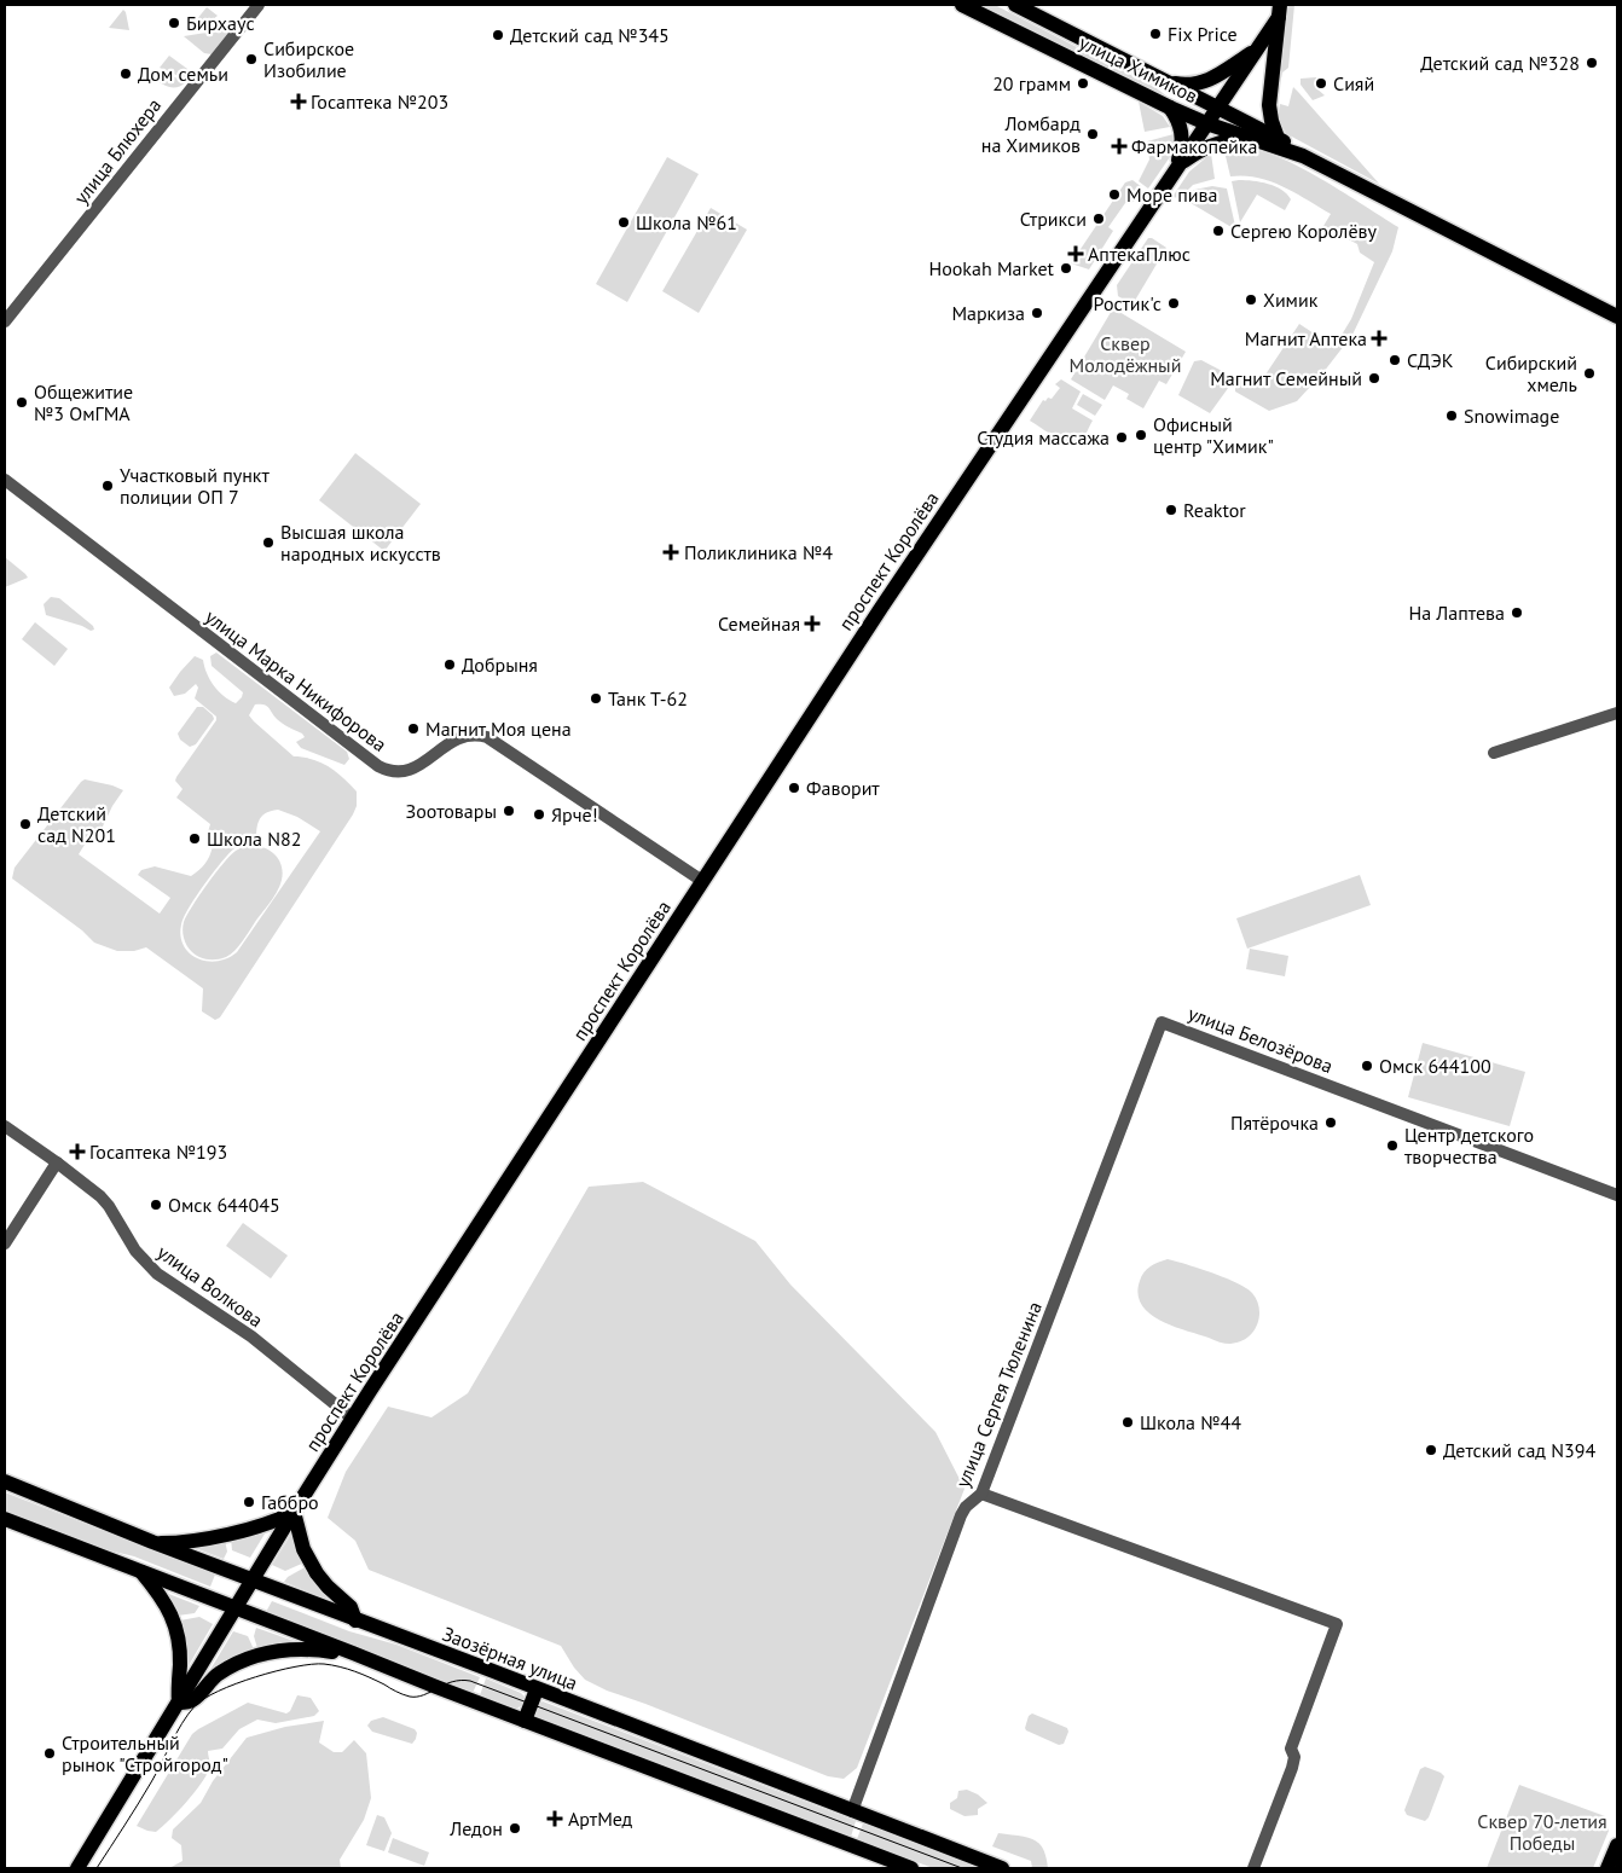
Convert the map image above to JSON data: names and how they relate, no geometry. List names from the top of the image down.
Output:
{
  "streets": {
    "main road": ["улица Химиков", "проспект Королёва", "Заозёрная улица"],
    "street": [
      "улица Блюхера",
      "улица Марка Никифорова",
      "улица Белозёрова",
      "улица Волкова",
      "улица Сергея Тюленина"
    ]
  },
  "crossings": [
    ["улица Химиков", "проспект Королёва"],
    ["проспект Королёва", "улица Марка Никифорова"],
    ["проспект Королёва", "улица Волкова"],
    ["проспект Королёва", "Заозёрная улица"],
    ["улица Белозёрова", "улица Сергея Тюленина"],
    ["улица Сергея Тюленина", "Заозёрная улица"]
  ],
  "parks": ["Сквер Молодёжный", "Сквер 70-летия Победы"],
  "places": {
    "other": [
      "Бирхаус",
      "Fix Price",
      "Детский сад №345",
      "Сибирское Изобилие",
      "Детский сад №328",
      "Дом семьи",
      "20 грамм",
      "Сияй",
      "Ломбард на Химиков",
      "Море пива",
      "Стрикси",
      "Школа №61",
      "Сергею Королёву",
      "Hookah Market",
      "Химик",
      "Ростик'с",
      "Маркиза",
      "СДЭК",
      "Сибирский хмель",
      "Магнит Семейный",
      "Общежитие №3 ОмГМА",
      "Snowimage",
      "Офисный центр \"Химик\"",
      "Студия массажа",
      "Участковый пункт полиции ОП 7",
      "Reaktor",
      "Высшая школа народных искусств",
      "На Лаптева",
      "Добрыня",
      "Танк Т-62",
      "Магнит Моя цена",
      "Фаворит",
      "Зоотовары",
      "Ярче!",
      "Детский сад N201",
      "Школа N82",
      "Омск 644100",
      "Пятёрочка",
      "Центр детского творчества",
      "Омск 644045",
      "Школа №44",
      "Детский сад N394",
      "Габбро",
      "Строительный рынок \"Стройгород\"",
      "Ледон"
    ],
    "health": [
      "Госаптека №203",
      "Фармакопейка",
      "АптекаПлюс",
      "Магнит Аптека",
      "Поликлиника №4",
      "Семейная",
      "Госаптека №193",
      "АртМед"
    ]
  }
}
